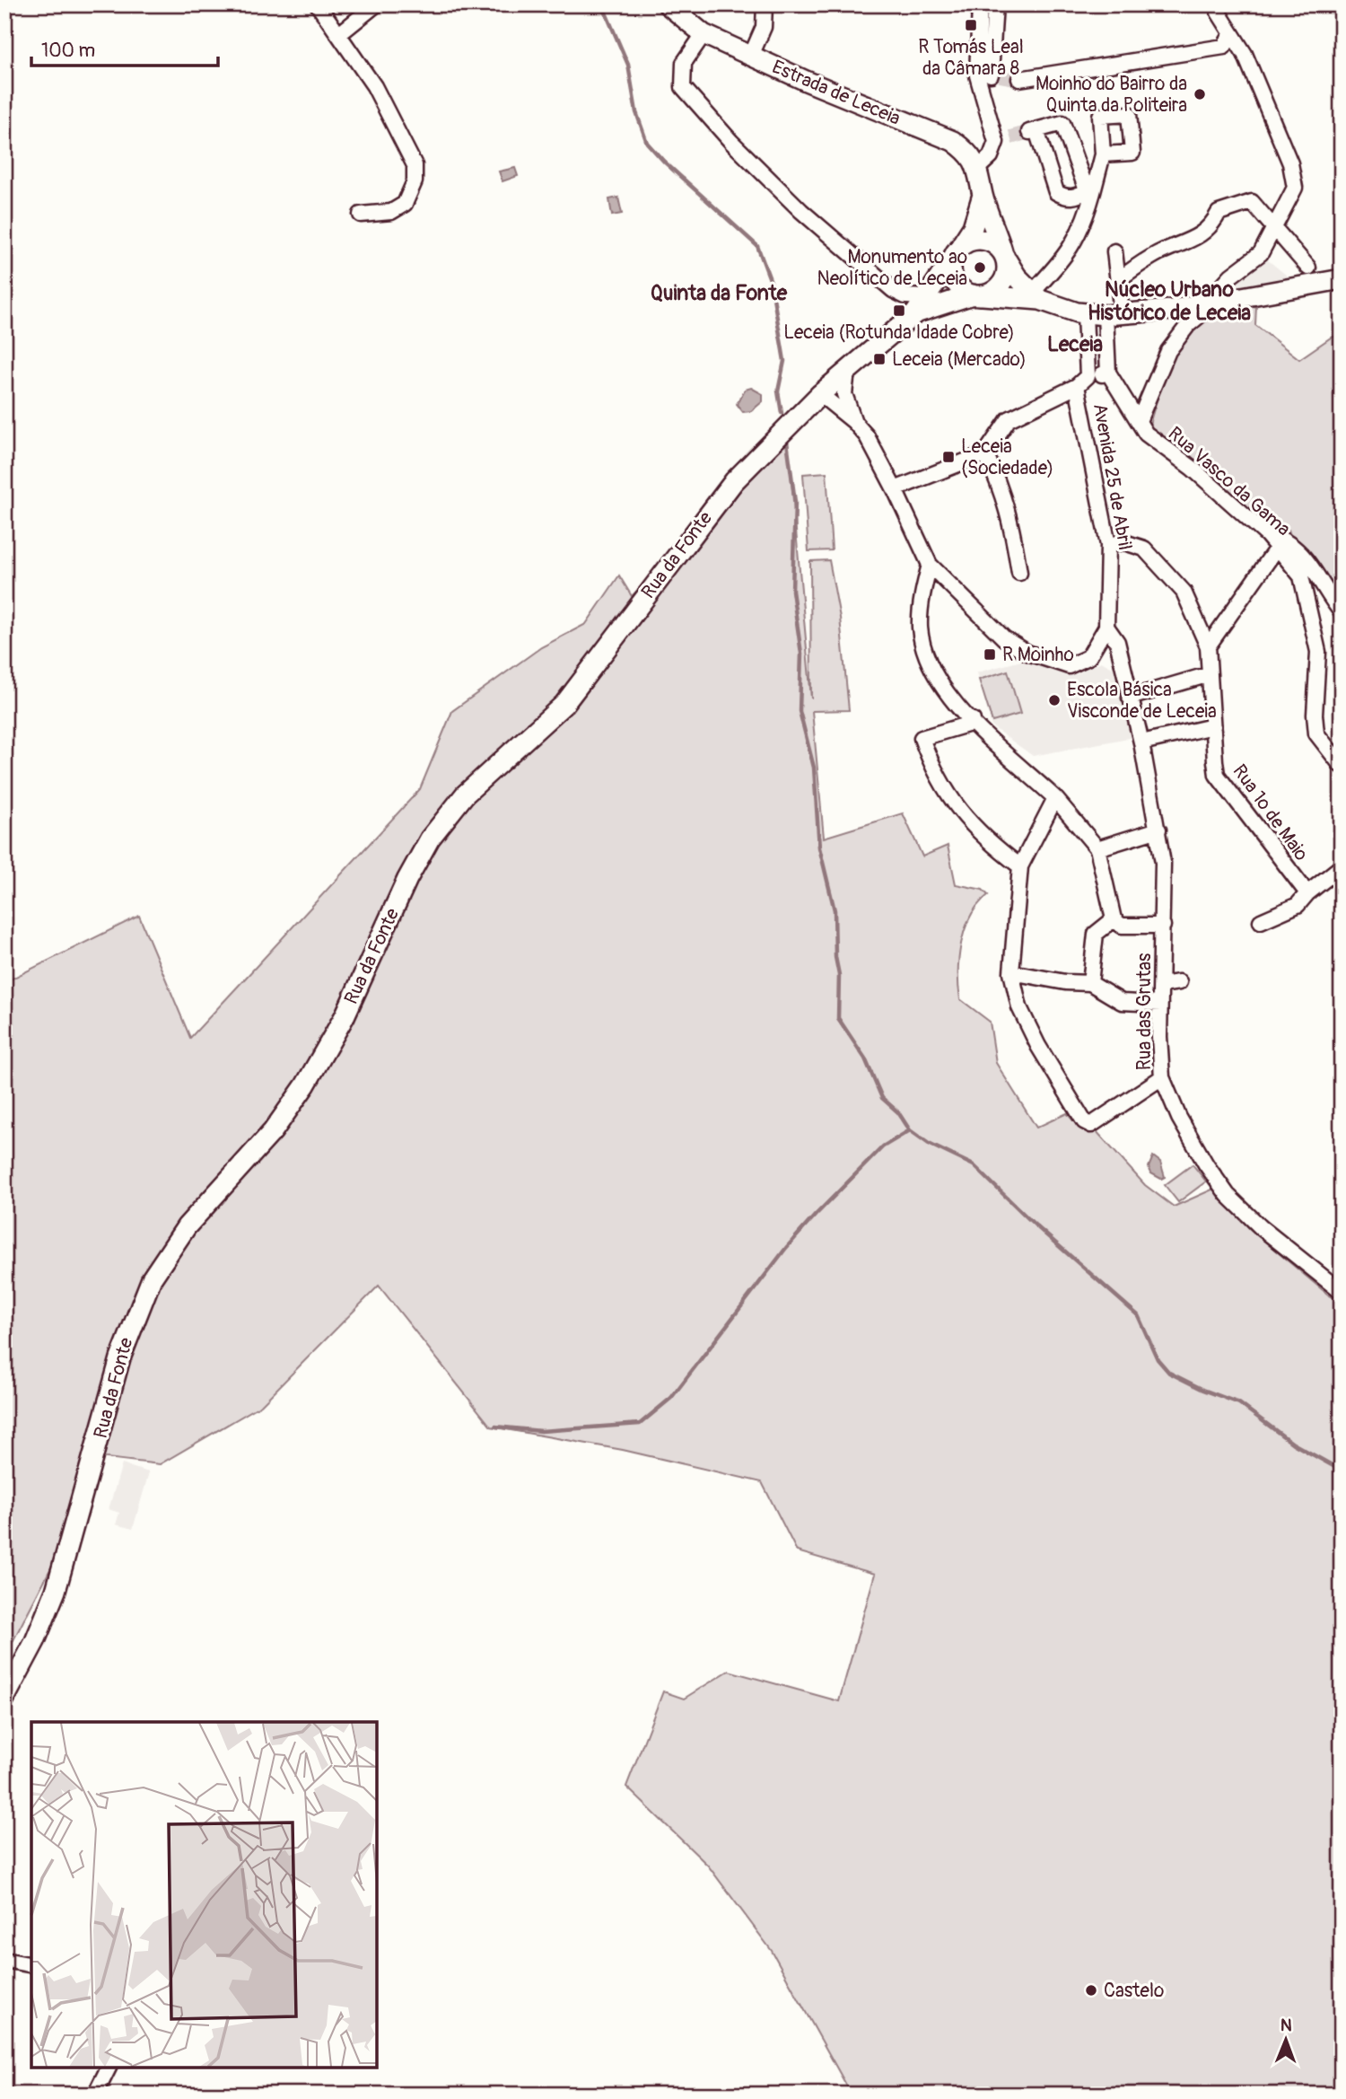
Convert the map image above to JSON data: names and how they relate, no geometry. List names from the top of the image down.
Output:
{
  "streets": {
    "main road": ["Estrada de Leceia", "Rua da Fonte"],
    "street": [
      "Avenida 25 de Abril",
      "Rua Vasco da Gama",
      "Rua 1º de Maio",
      "Rua das Grutas"
    ]
  },
  "crossings": [
    ["Estrada de Leceia", "Rua da Fonte"],
    ["Avenida 25 de Abril", "Rua das Grutas"]
  ],
  "districts": ["Núcleo Urbano Histórico de Leceia", "Quinta da Fonte", "Leceia"],
  "places": {
    "transit": [
      "R Tomás Leal da Câmara 8",
      "Leceia (Rotunda Idade Cobre)",
      "Leceia (Mercado)",
      "Leceia (Sociedade)",
      "R Moinho"
    ],
    "other": [
      "Moinho do Bairro da Quinta da Politeira",
      "Monumento ao Neolítico de Leceia",
      "Escola Básica Visconde de Leceia",
      "Castelo"
    ]
  },
  "scale_bar": "100 m",
  "north": "top"
}
